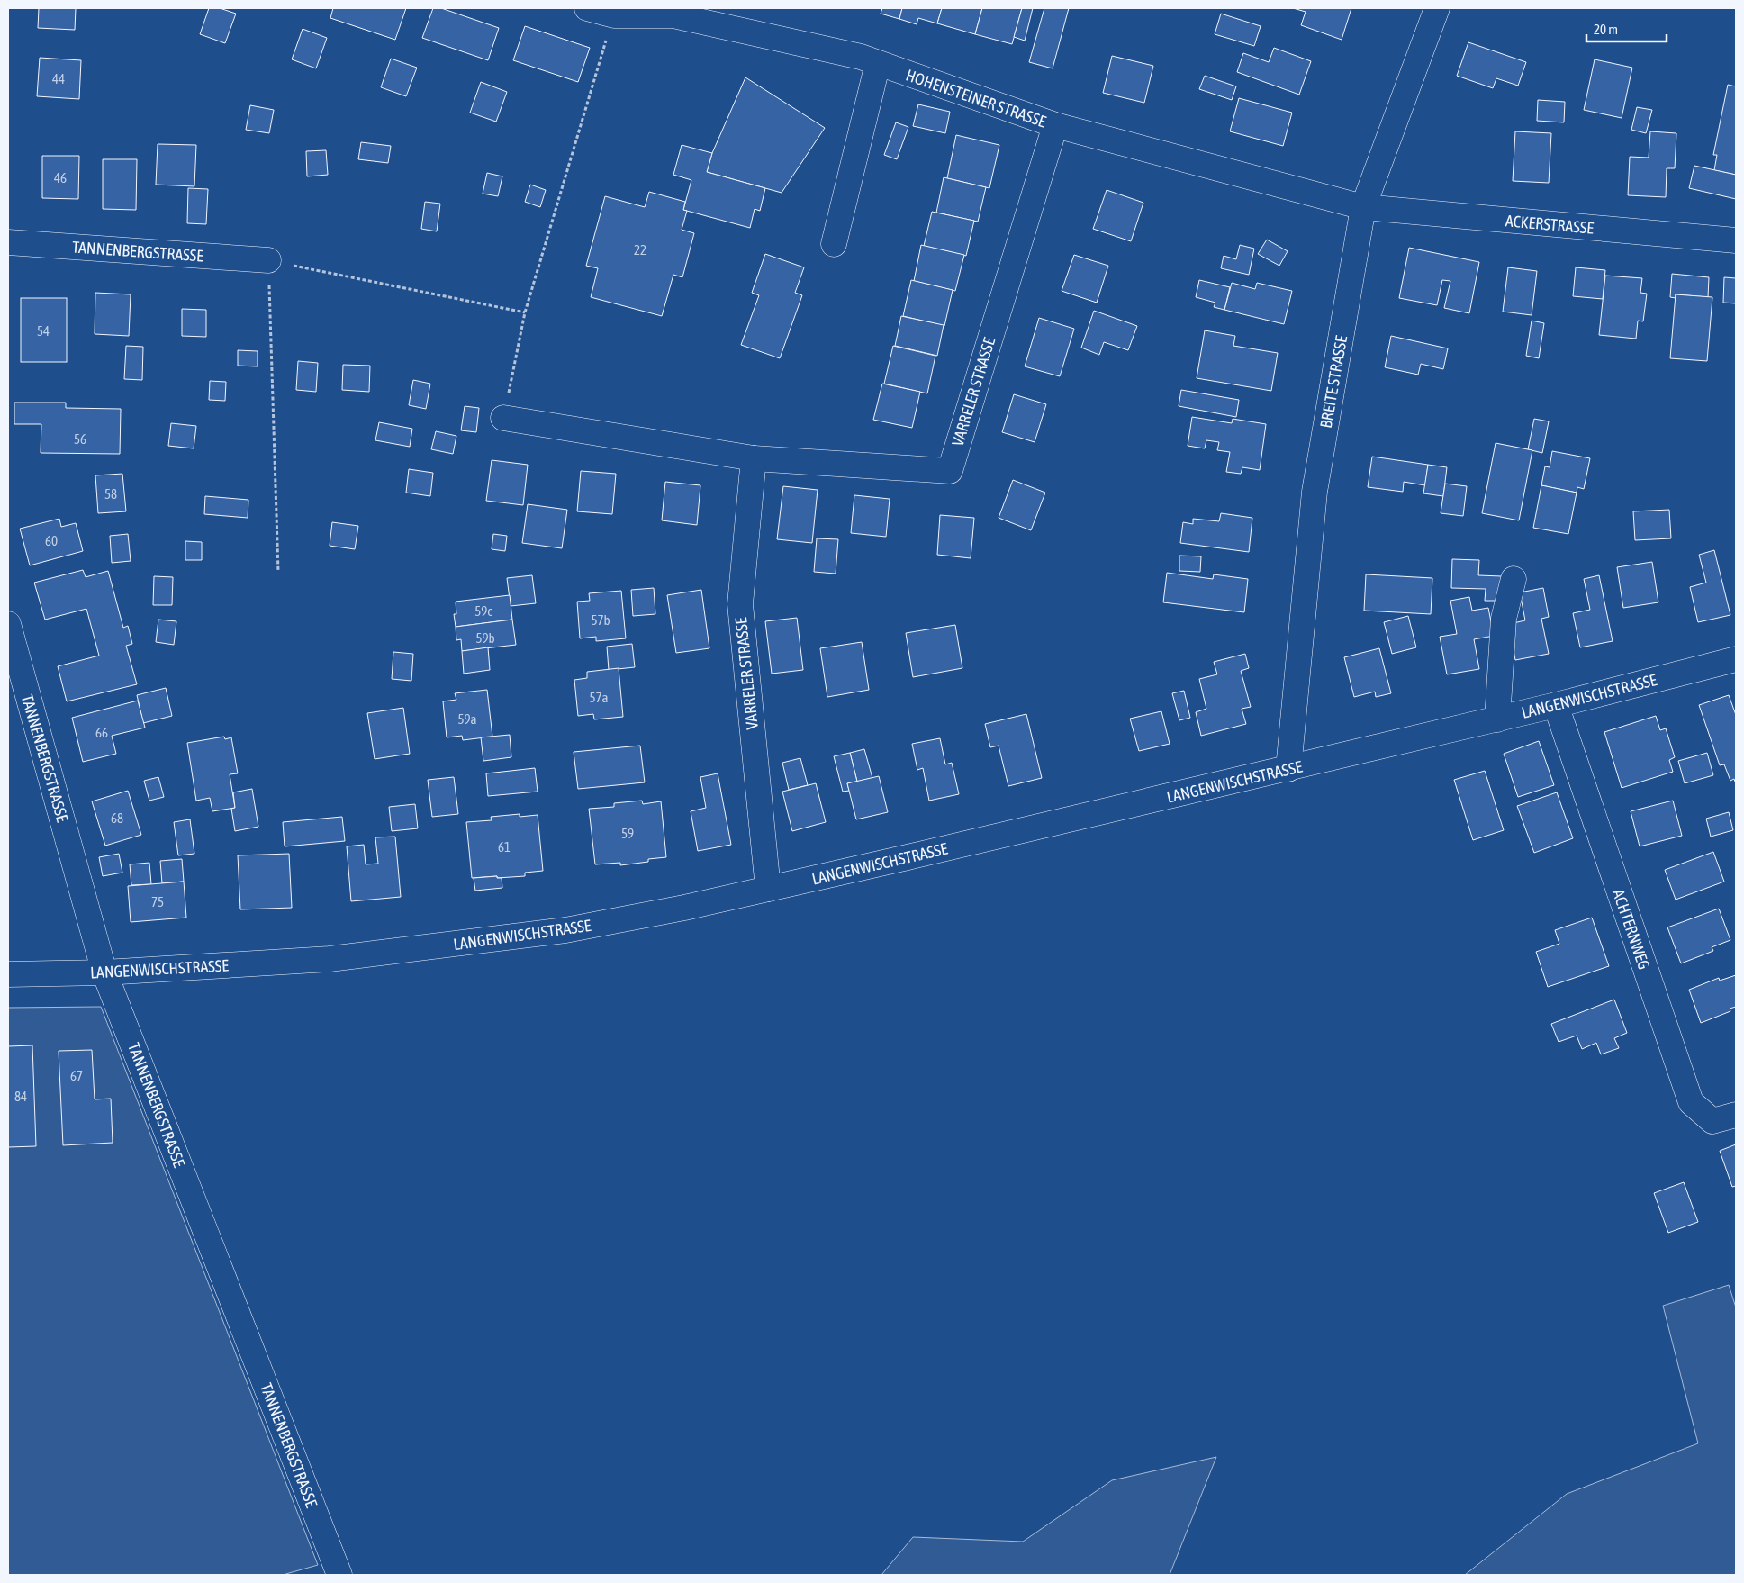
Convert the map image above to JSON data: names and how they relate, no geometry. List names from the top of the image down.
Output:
{
  "streets": {
    "street": [
      "HOHENSTEINER STRASSE",
      "ACKERSTRASSE",
      "TANNENBERGSTRASSE",
      "BREITE STRASSE",
      "VARRELER STRASSE",
      "LANGENWISCHSTRASSE",
      "ACHTERNWEG"
    ]
  },
  "crossings": [
    ["HOHENSTEINER STRASSE", "ACKERSTRASSE"],
    ["HOHENSTEINER STRASSE", "BREITE STRASSE"],
    ["HOHENSTEINER STRASSE", "VARRELER STRASSE"],
    ["ACKERSTRASSE", "BREITE STRASSE"],
    ["TANNENBERGSTRASSE", "LANGENWISCHSTRASSE"],
    ["BREITE STRASSE", "LANGENWISCHSTRASSE"],
    ["VARRELER STRASSE", "LANGENWISCHSTRASSE"],
    ["LANGENWISCHSTRASSE", "ACHTERNWEG"]
  ],
  "house_numbers": [
    "44",
    "46",
    "22",
    "54",
    "56",
    "58",
    "60",
    "59c",
    "57b",
    "59b",
    "57a",
    "59a",
    "66",
    "68",
    "59",
    "61",
    "75",
    "67",
    "84"
  ],
  "scale_bar": "20 m"
}
